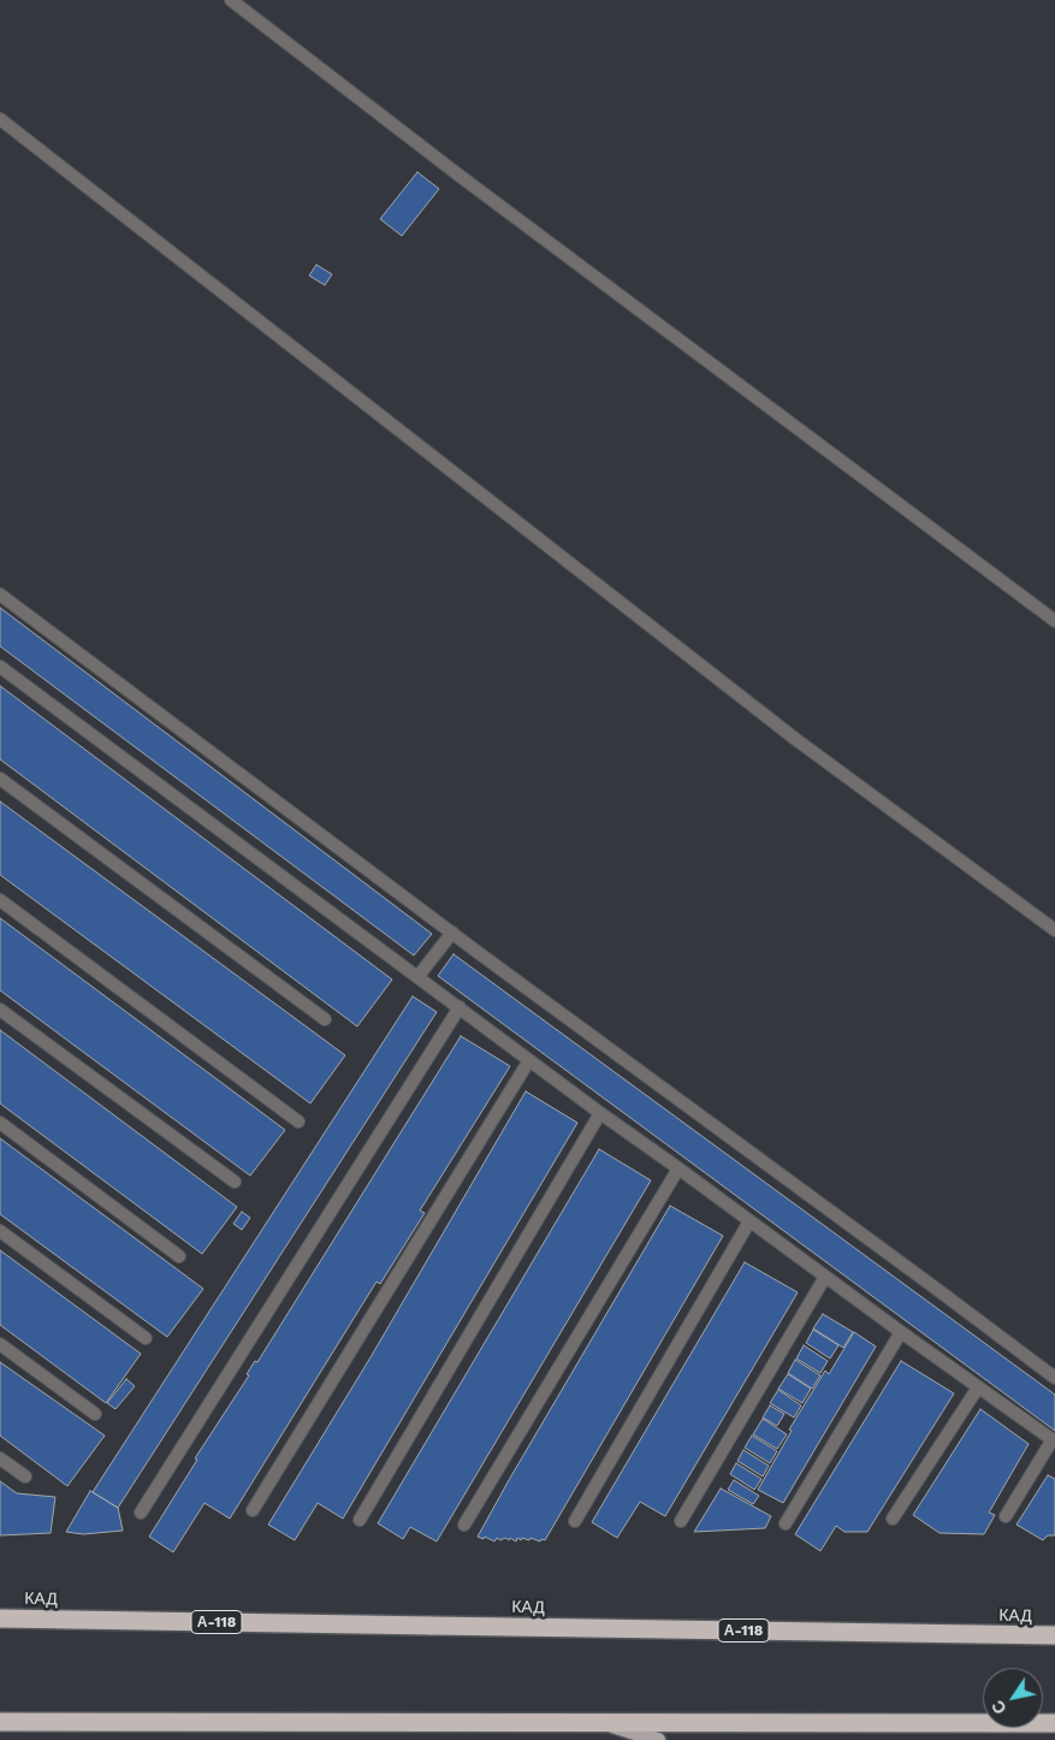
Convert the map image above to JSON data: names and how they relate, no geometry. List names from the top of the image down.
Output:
{
  "streets": {
    "highway": ["КАД", "А-118"]
  },
  "north": "bottom left"
}
